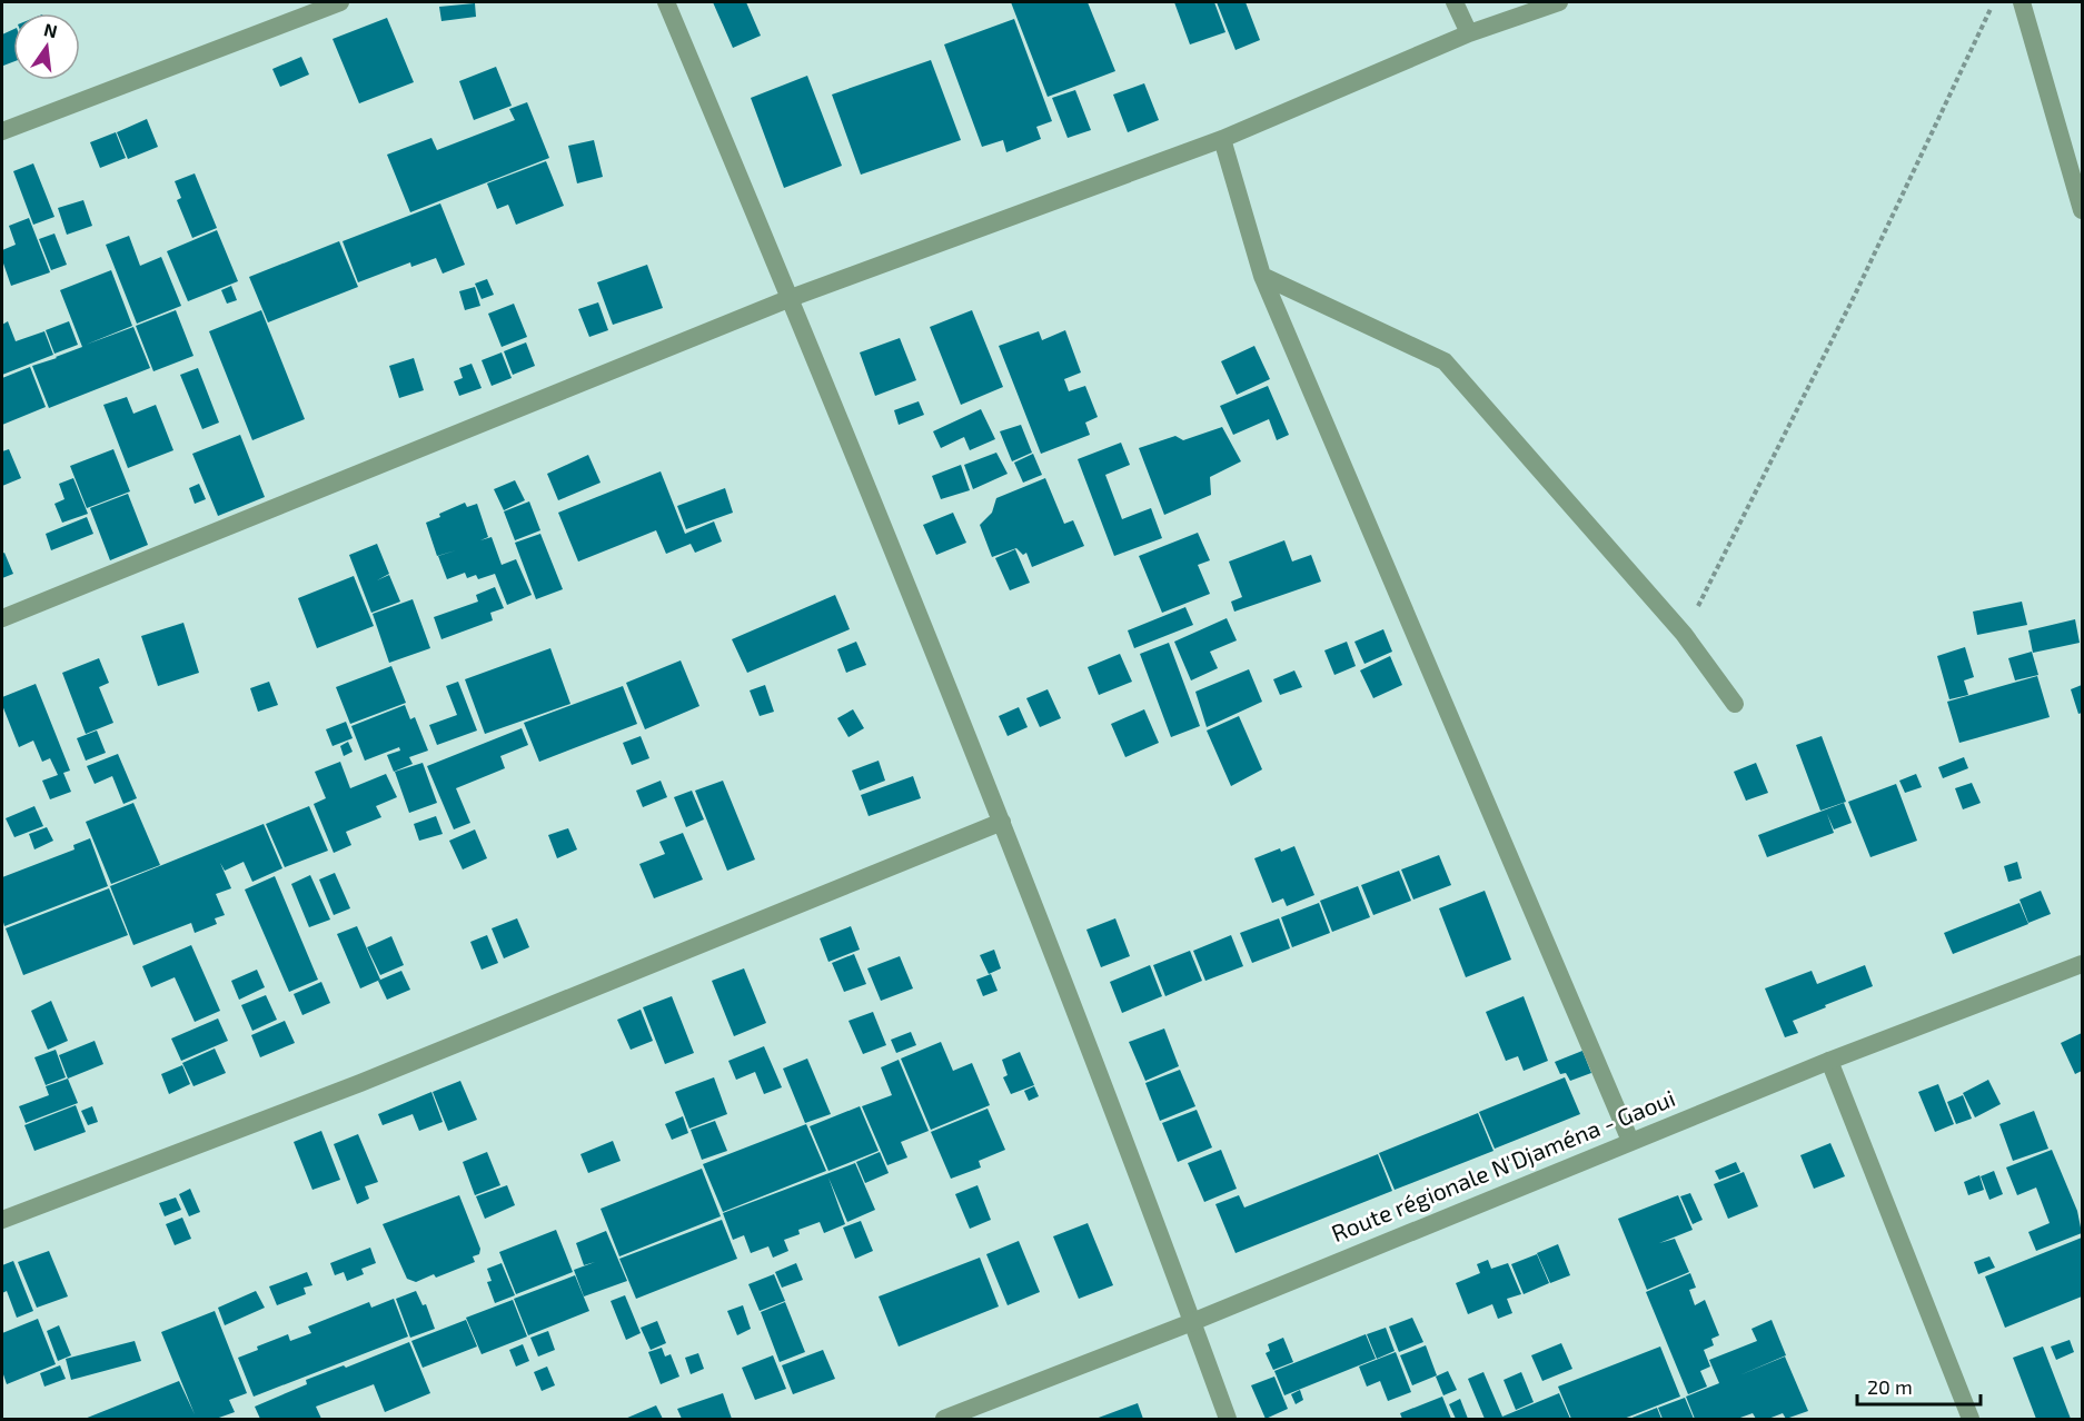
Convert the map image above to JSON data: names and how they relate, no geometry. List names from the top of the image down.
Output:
{
  "streets": {
    "street": ["Route régionale N'Djaména - Gaoui"]
  },
  "scale_bar": "20 m",
  "north": "top"
}
